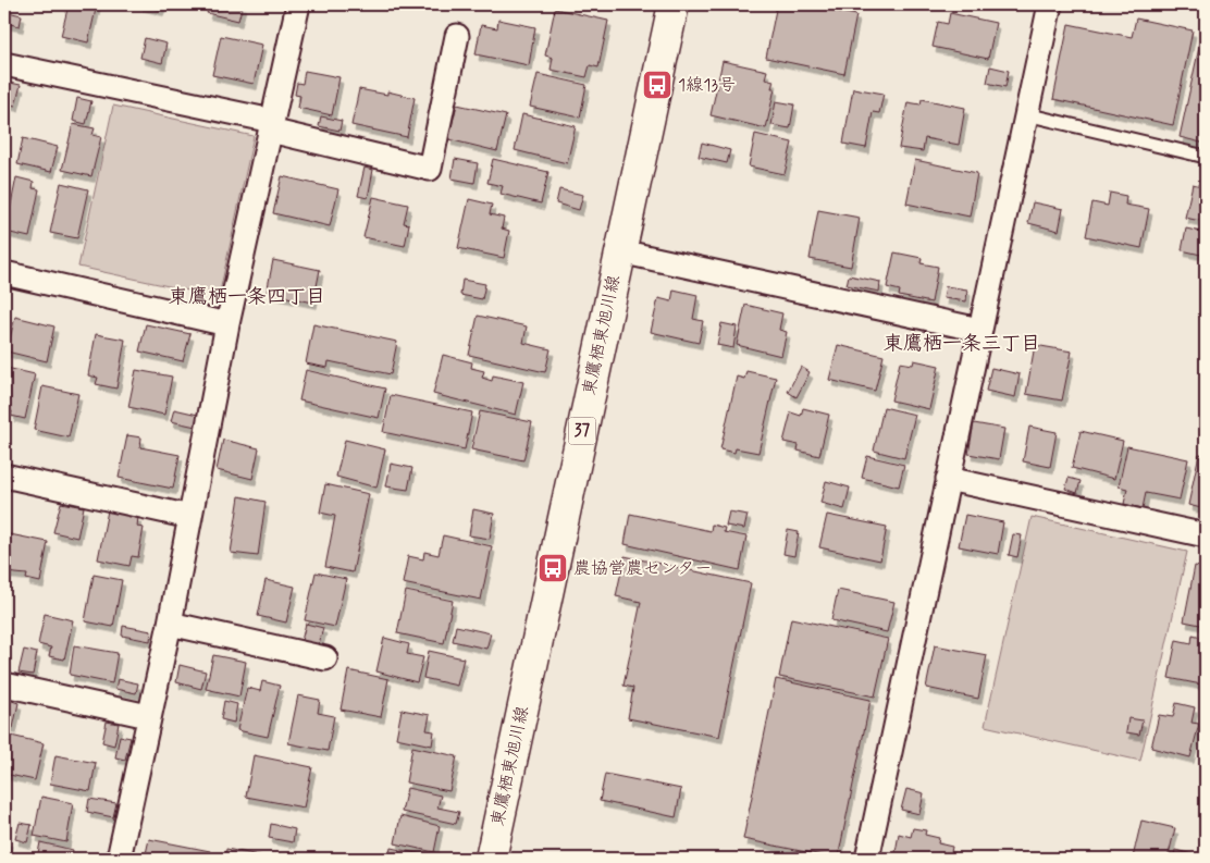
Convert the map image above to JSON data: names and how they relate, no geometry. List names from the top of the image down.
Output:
{
  "streets": {
    "main road": ["東鷹栖東旭川線", "37"]
  },
  "districts": ["東鷹栖一条四丁目", "東鷹栖一条三丁目"],
  "places": {
    "bus stop": ["1線13号", "農協営農センター"]
  }
}
